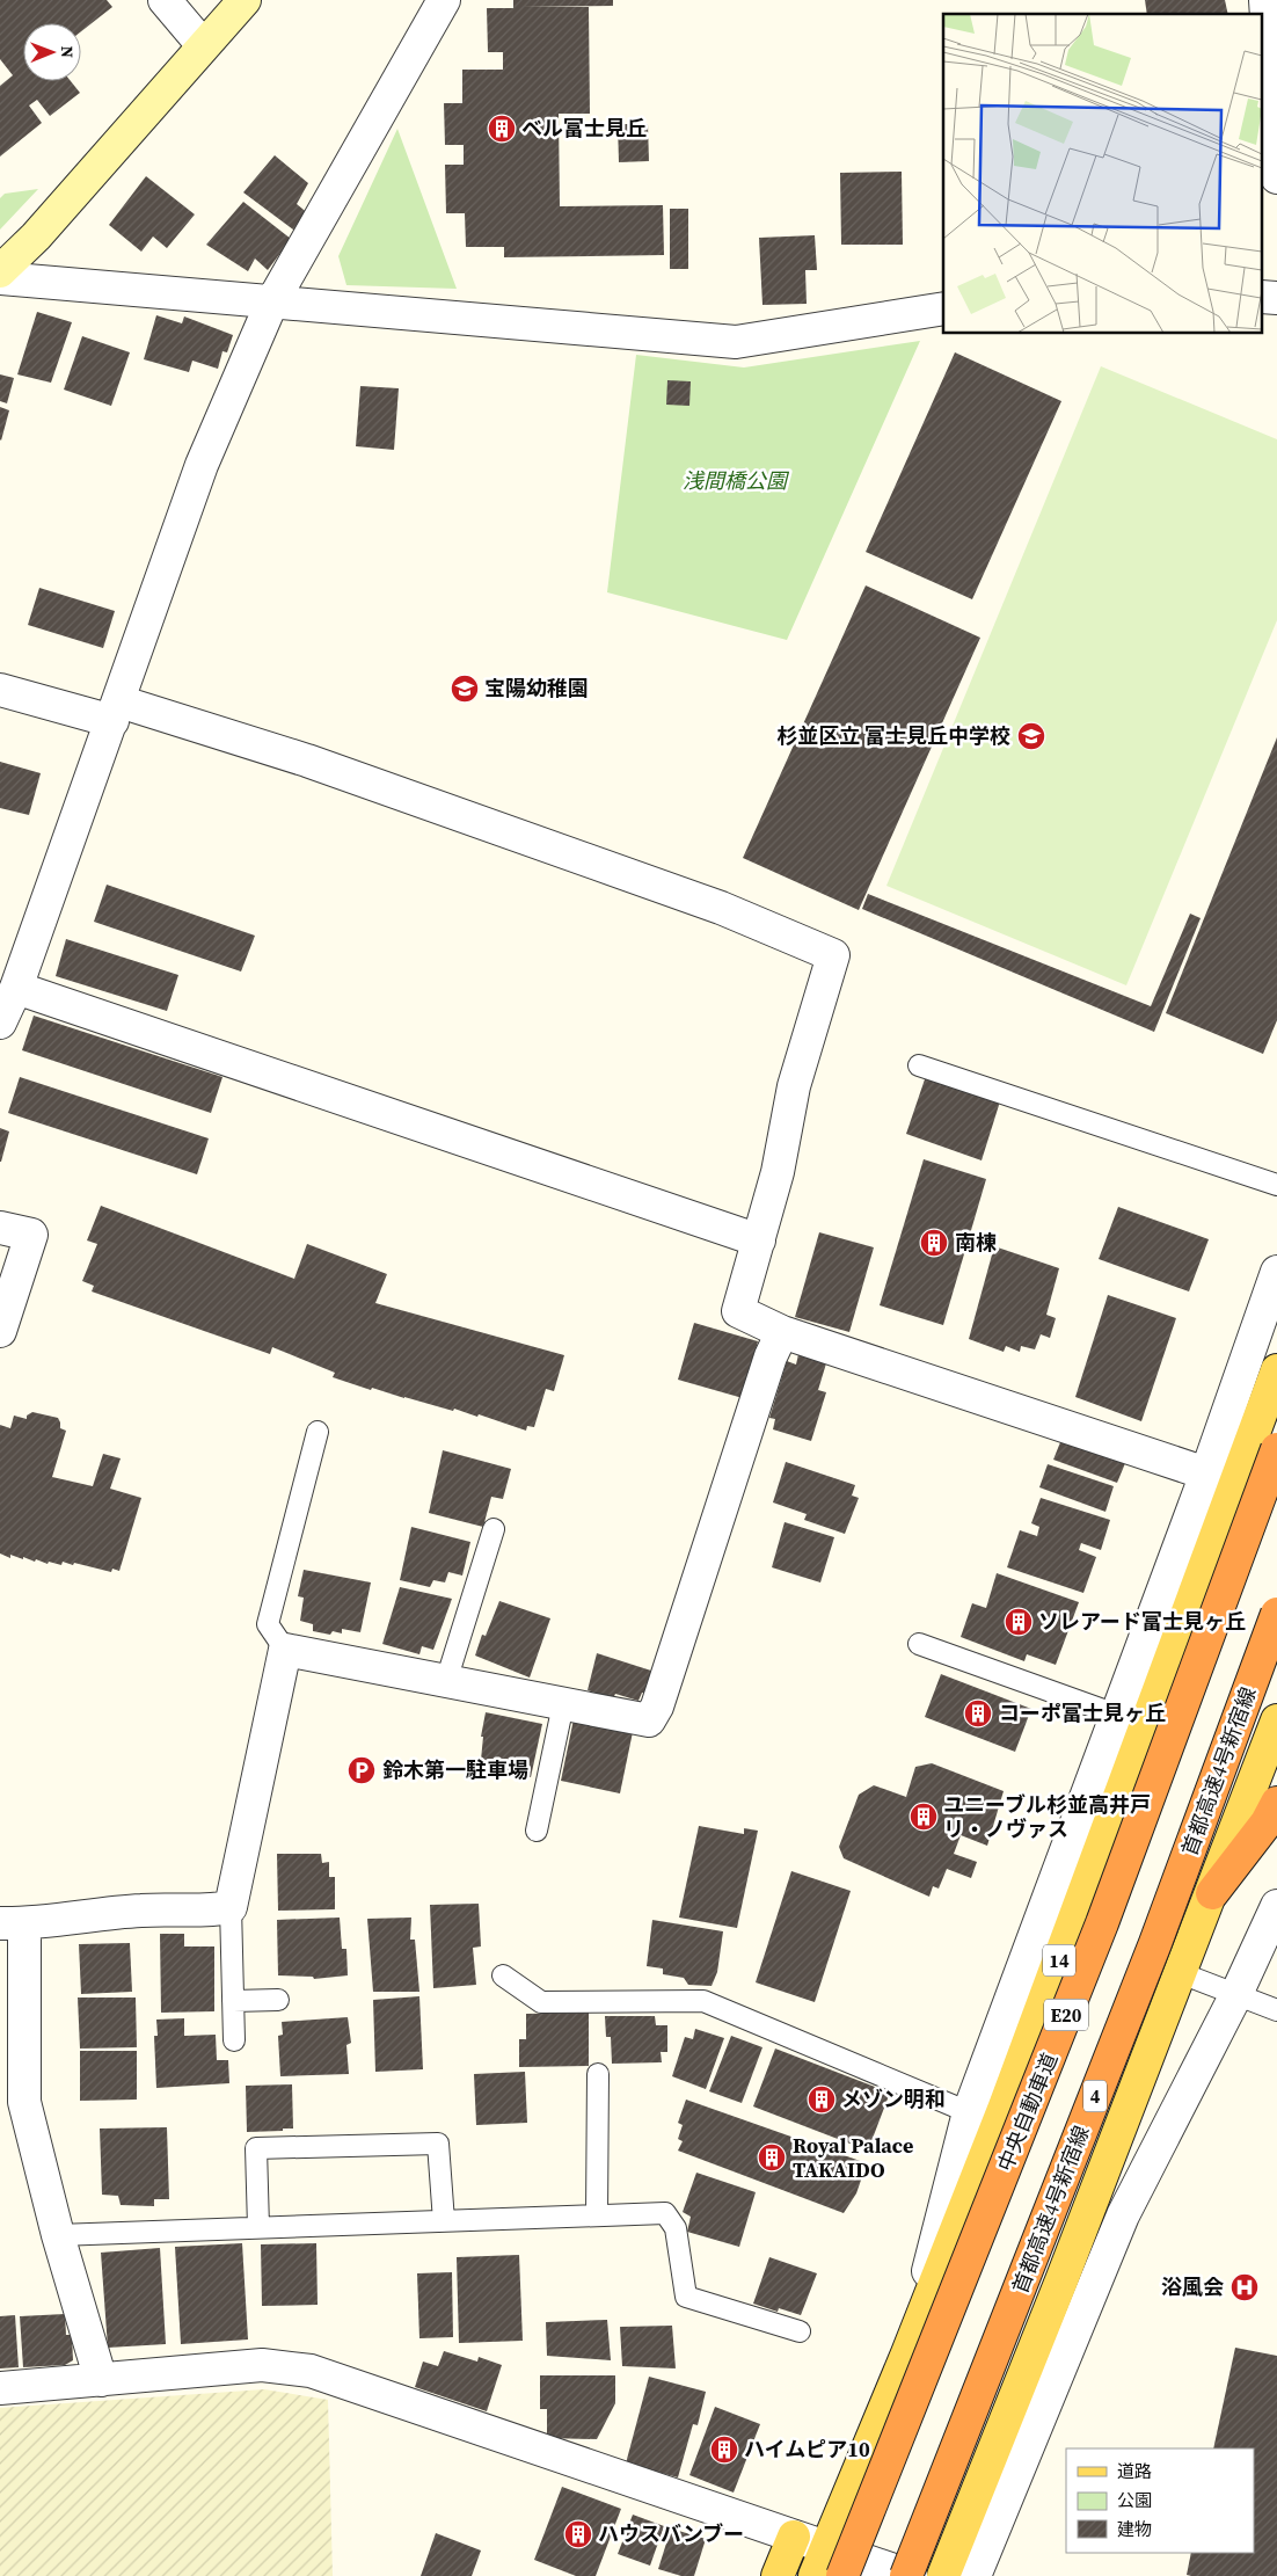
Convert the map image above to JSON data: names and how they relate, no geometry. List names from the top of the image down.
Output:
{
  "streets": {
    "highway": [
      "首都高速4号新宿線",
      "E20",
      "4",
      "中央自動車道"
    ],
    "main road": ["14"]
  },
  "parks": ["浅間橋公園"],
  "places": {
    "building": [
      "ベル富士見丘",
      "南棟",
      "ソレアード富士見ヶ丘",
      "コーポ富士見ヶ丘",
      "ユニーブル杉並高井戸 リ・ノヴァス",
      "メゾン明和",
      "Royal Palace TAKAIDO",
      "ハイムピア10",
      "ハウスバンブー"
    ],
    "school or university": ["宝陽幼稚園", "杉並区立 富士見丘中学校"],
    "parking": ["鈴木第一駐車場"],
    "hospital": ["浴風会"]
  },
  "legend": ["道路", "公園", "建物"],
  "north": "right"
}
